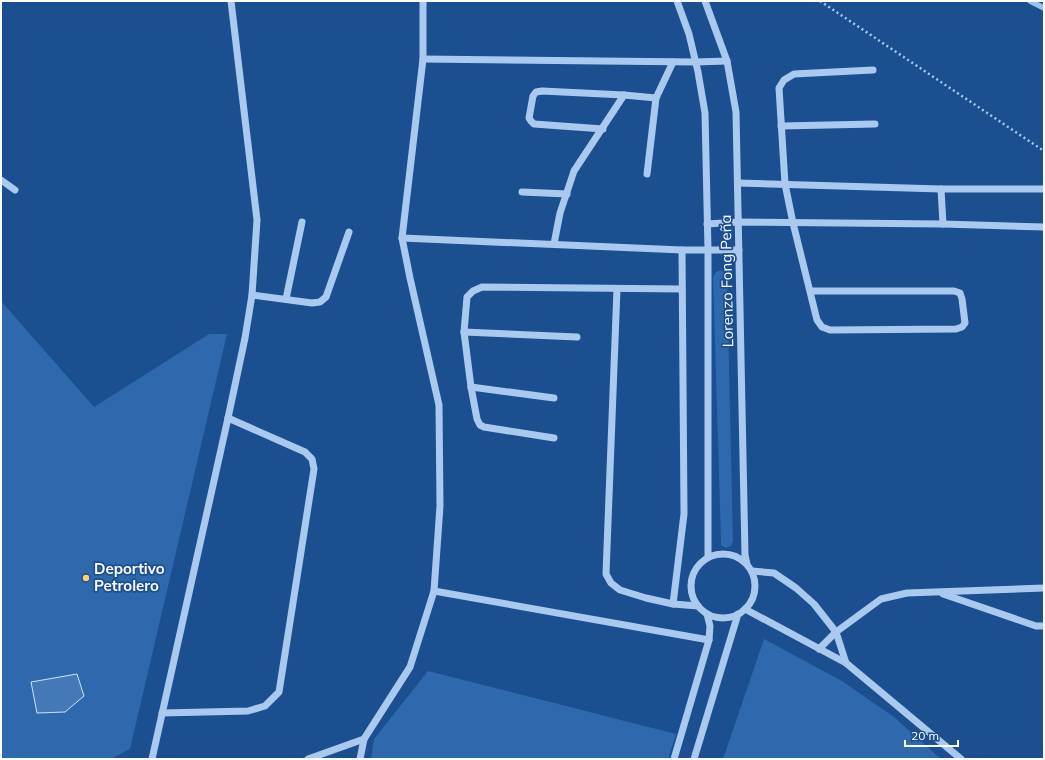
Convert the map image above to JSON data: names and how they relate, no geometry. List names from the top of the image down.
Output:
{
  "streets": {
    "street": ["Lorenzo Fong Peña"]
  },
  "places": ["Deportivo Petrolero"],
  "scale_bar": "20 m"
}
